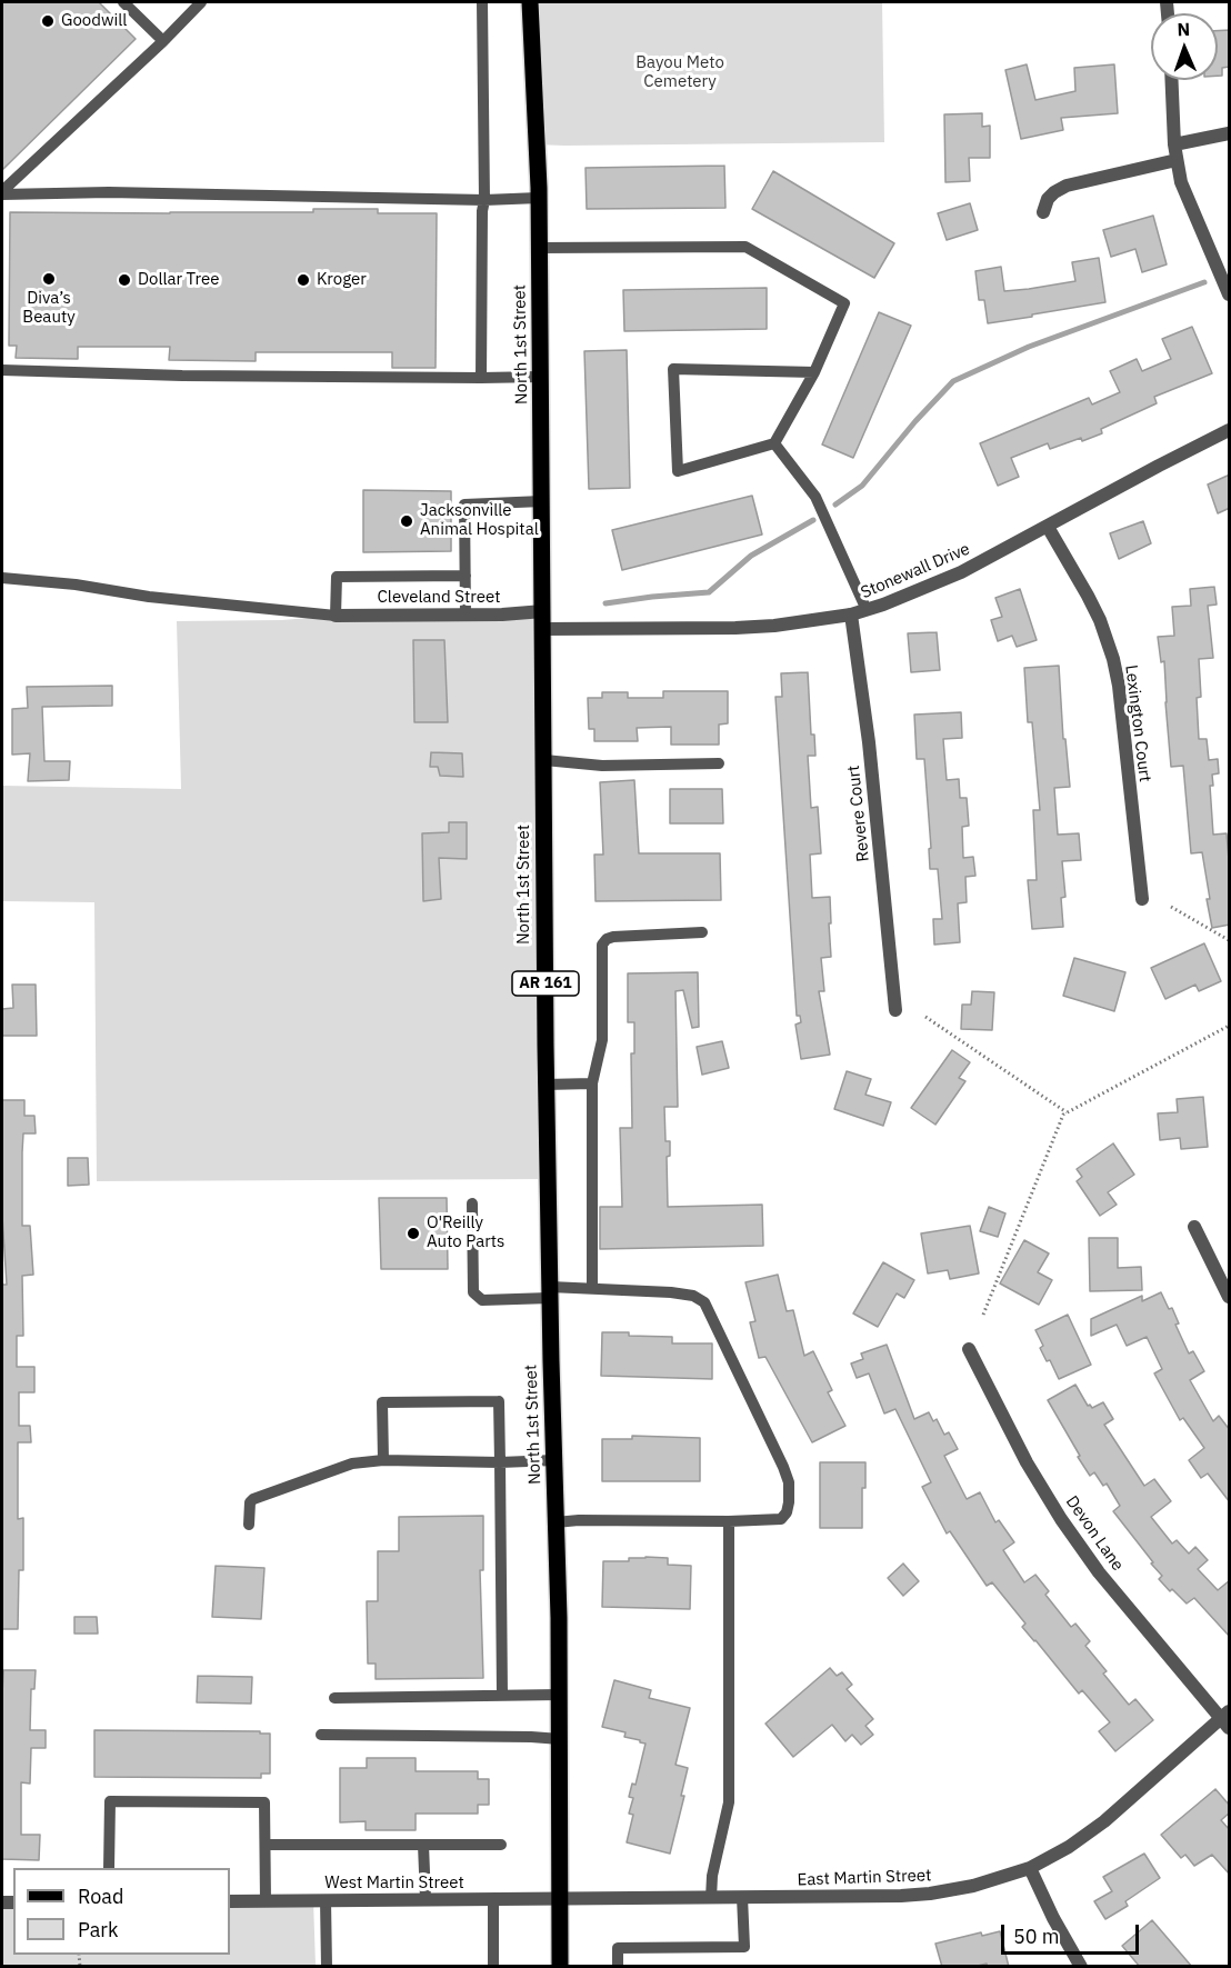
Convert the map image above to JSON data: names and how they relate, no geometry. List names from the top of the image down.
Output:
{
  "streets": {
    "main road": ["North 1st Street", "AR 161"],
    "street": [
      "Stonewall Drive",
      "Cleveland Street",
      "Lexington Court",
      "Revere Court",
      "Devon Lane",
      "East Martin Street",
      "West Martin Street"
    ]
  },
  "crossings": [
    ["North 1st Street", "Stonewall Drive"],
    ["North 1st Street", "Cleveland Street"],
    ["North 1st Street", "East Martin Street"],
    ["North 1st Street", "West Martin Street"],
    ["Stonewall Drive", "Cleveland Street"],
    ["Stonewall Drive", "Lexington Court"],
    ["Stonewall Drive", "Revere Court"],
    ["Devon Lane", "East Martin Street"],
    ["East Martin Street", "West Martin Street"]
  ],
  "parks": ["Bayou Meto Cemetery"],
  "places": [
    "Goodwill",
    "Diva’s Beauty",
    "Dollar Tree",
    "Kroger",
    "Jacksonville Animal Hospital",
    "O'Reilly Auto Parts"
  ],
  "legend": ["Road", "Park"],
  "scale_bar": "50 m",
  "north": "top"
}
